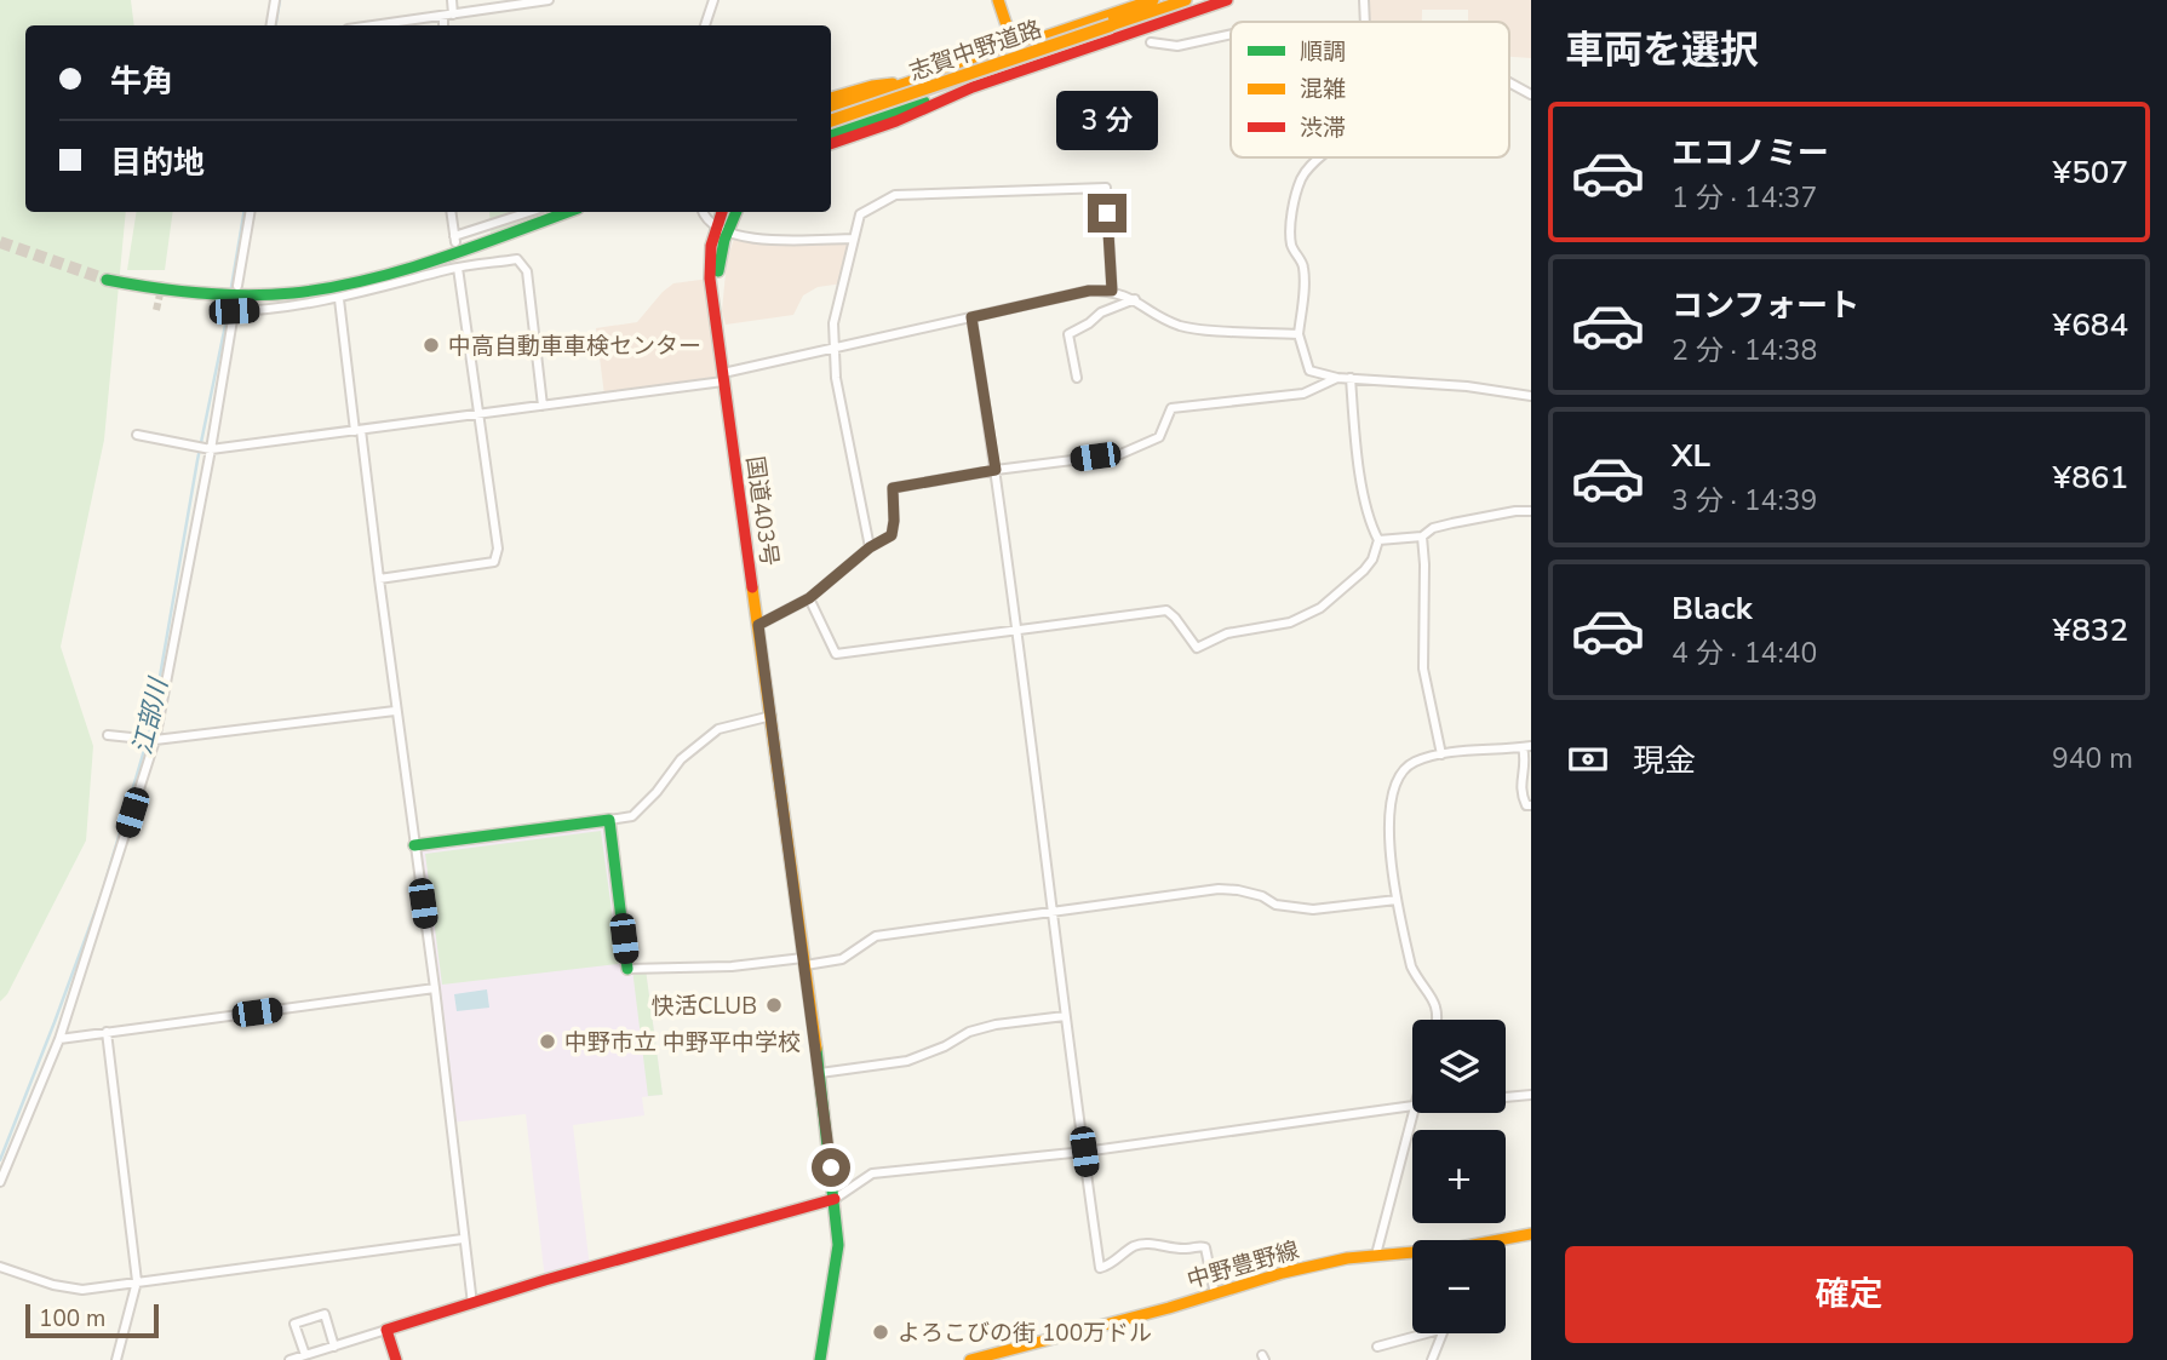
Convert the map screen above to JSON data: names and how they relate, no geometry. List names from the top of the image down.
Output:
{
  "streets": {
    "main road": ["志賀中野道路", "国道403号", "中野豊野線"]
  },
  "water": ["江部川"],
  "places": [
    "中高自動車車検センター",
    "快活CLUB",
    "中野市立 中野平中学校",
    "よろこびの街 100万ドル"
  ],
  "legend": ["順調", "混雑", "渋滞"],
  "scale_bar": "100 m",
  "page": {
    "heading": "車両を選択",
    "banner": ["牛角", "目的地"],
    "bubble": "3 分",
    "list": [
      {
        "name": "エコノミー",
        "note": "1 分 · 14:37",
        "value": "¥507"
      },
      {
        "name": "コンフォート",
        "note": "2 分 · 14:38",
        "value": "¥684"
      },
      {
        "name": "XL",
        "note": "3 分 · 14:39",
        "value": "¥861"
      },
      {
        "name": "Black",
        "note": "4 分 · 14:40",
        "value": "¥832"
      }
    ],
    "pay": ["現金", "940 m"],
    "map_buttons": ["+", "−"],
    "buttons": "確定",
    "scale": "100 m"
  }
}
